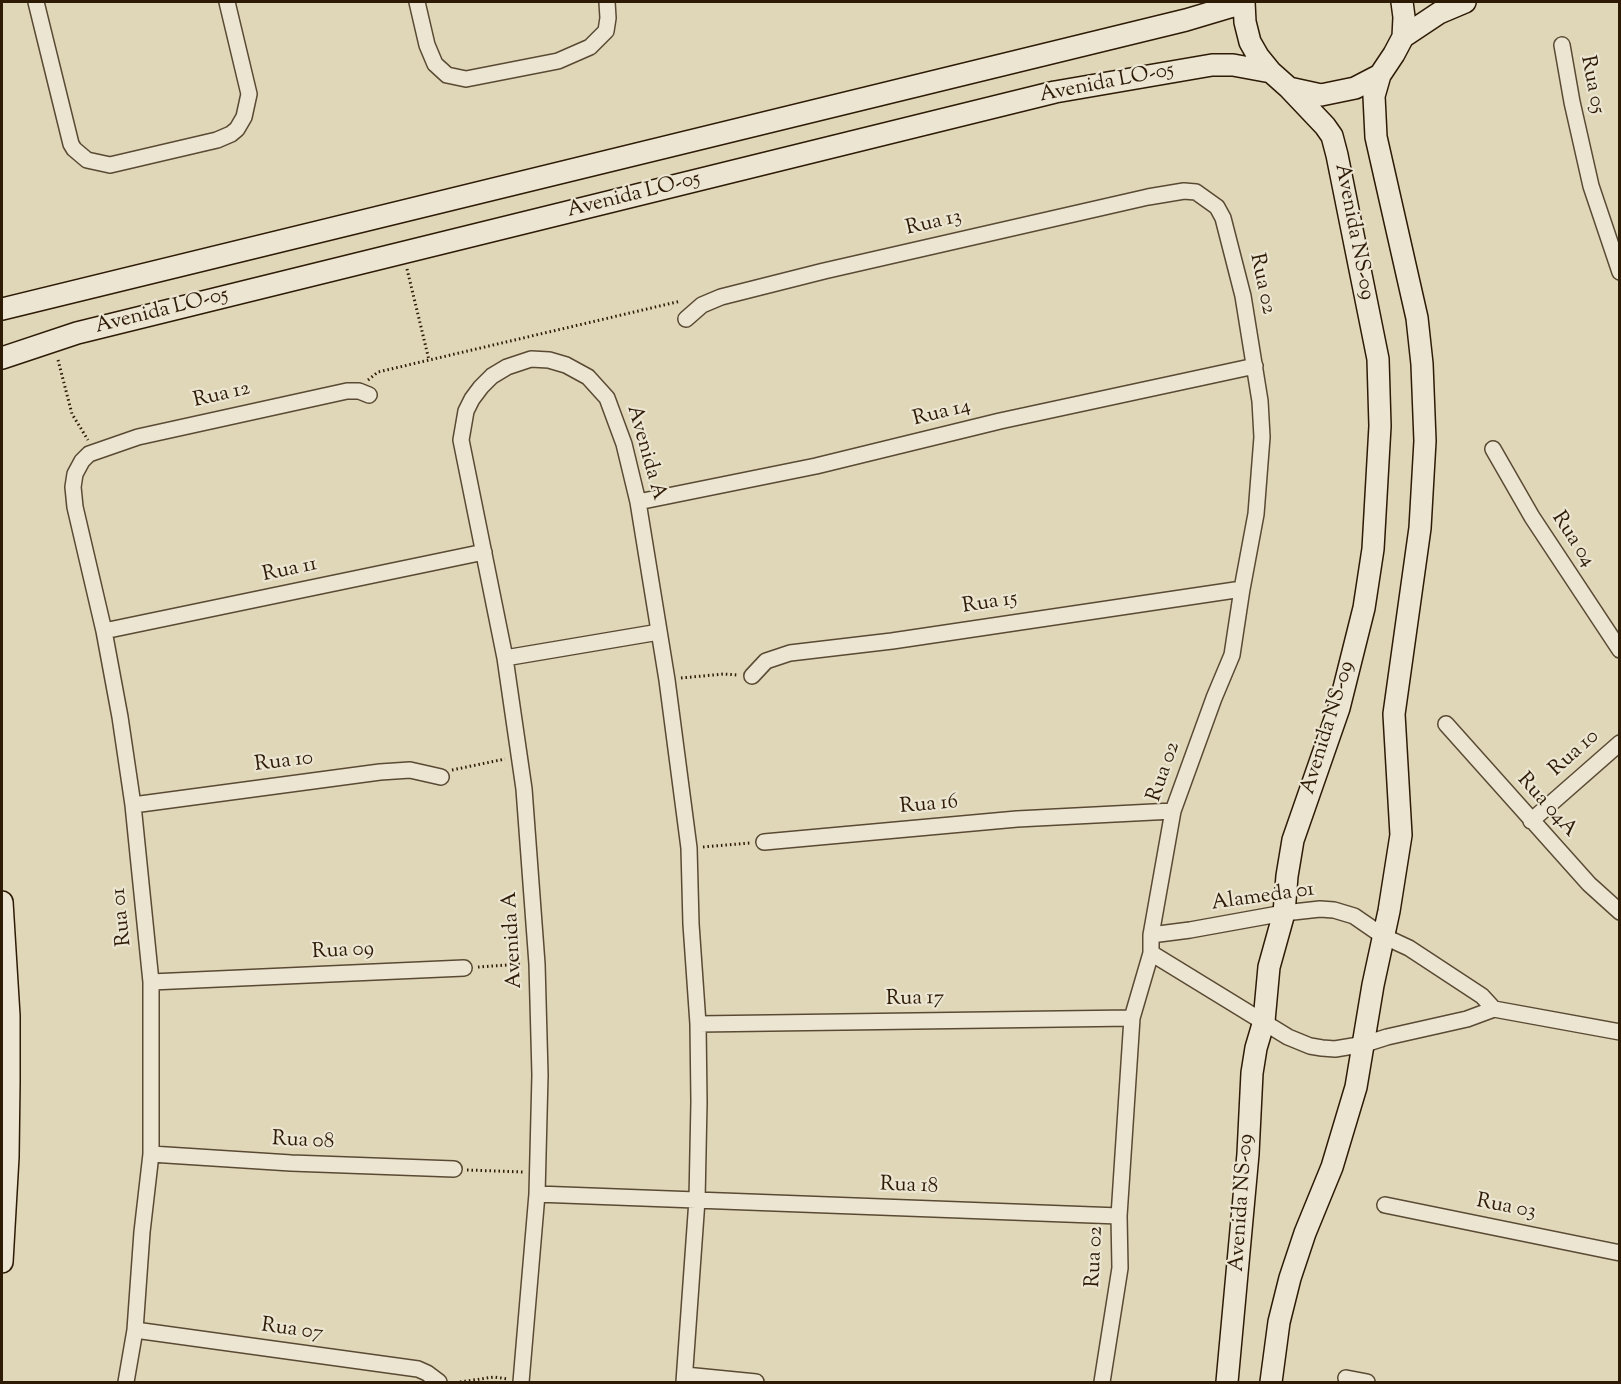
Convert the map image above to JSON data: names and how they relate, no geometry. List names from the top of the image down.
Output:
{
  "streets": {
    "main road": ["Avenida LO-05", "Avenida NS-09"],
    "street": [
      "Rua 05",
      "Rua 13",
      "Rua 02",
      "Rua 12",
      "Rua 14",
      "Avenida A",
      "Rua 04",
      "Rua 11",
      "Rua 15",
      "Rua 10",
      "Rua 16",
      "Rua 04A",
      "Alameda 01",
      "Rua 01",
      "Rua 09",
      "Rua 17",
      "Rua 08",
      "Rua 18",
      "Rua 03",
      "Rua 07"
    ]
  },
  "crossings": [
    ["Avenida LO-05", "Avenida NS-09"],
    ["Rua 13", "Rua 02"],
    ["Avenida NS-09", "Alameda 01"],
    ["Rua 02", "Rua 14"],
    ["Rua 02", "Rua 15"],
    ["Rua 02", "Rua 16"],
    ["Rua 02", "Alameda 01"],
    ["Rua 02", "Rua 17"],
    ["Rua 02", "Rua 18"],
    ["Rua 12", "Rua 01"],
    ["Rua 14", "Avenida A"],
    ["Avenida A", "Rua 11"],
    ["Avenida A", "Rua 17"],
    ["Avenida A", "Rua 18"],
    ["Rua 11", "Rua 01"],
    ["Rua 10", "Rua 04A"],
    ["Rua 10", "Rua 01"],
    ["Rua 01", "Rua 09"],
    ["Rua 01", "Rua 08"],
    ["Rua 01", "Rua 07"]
  ]
}
